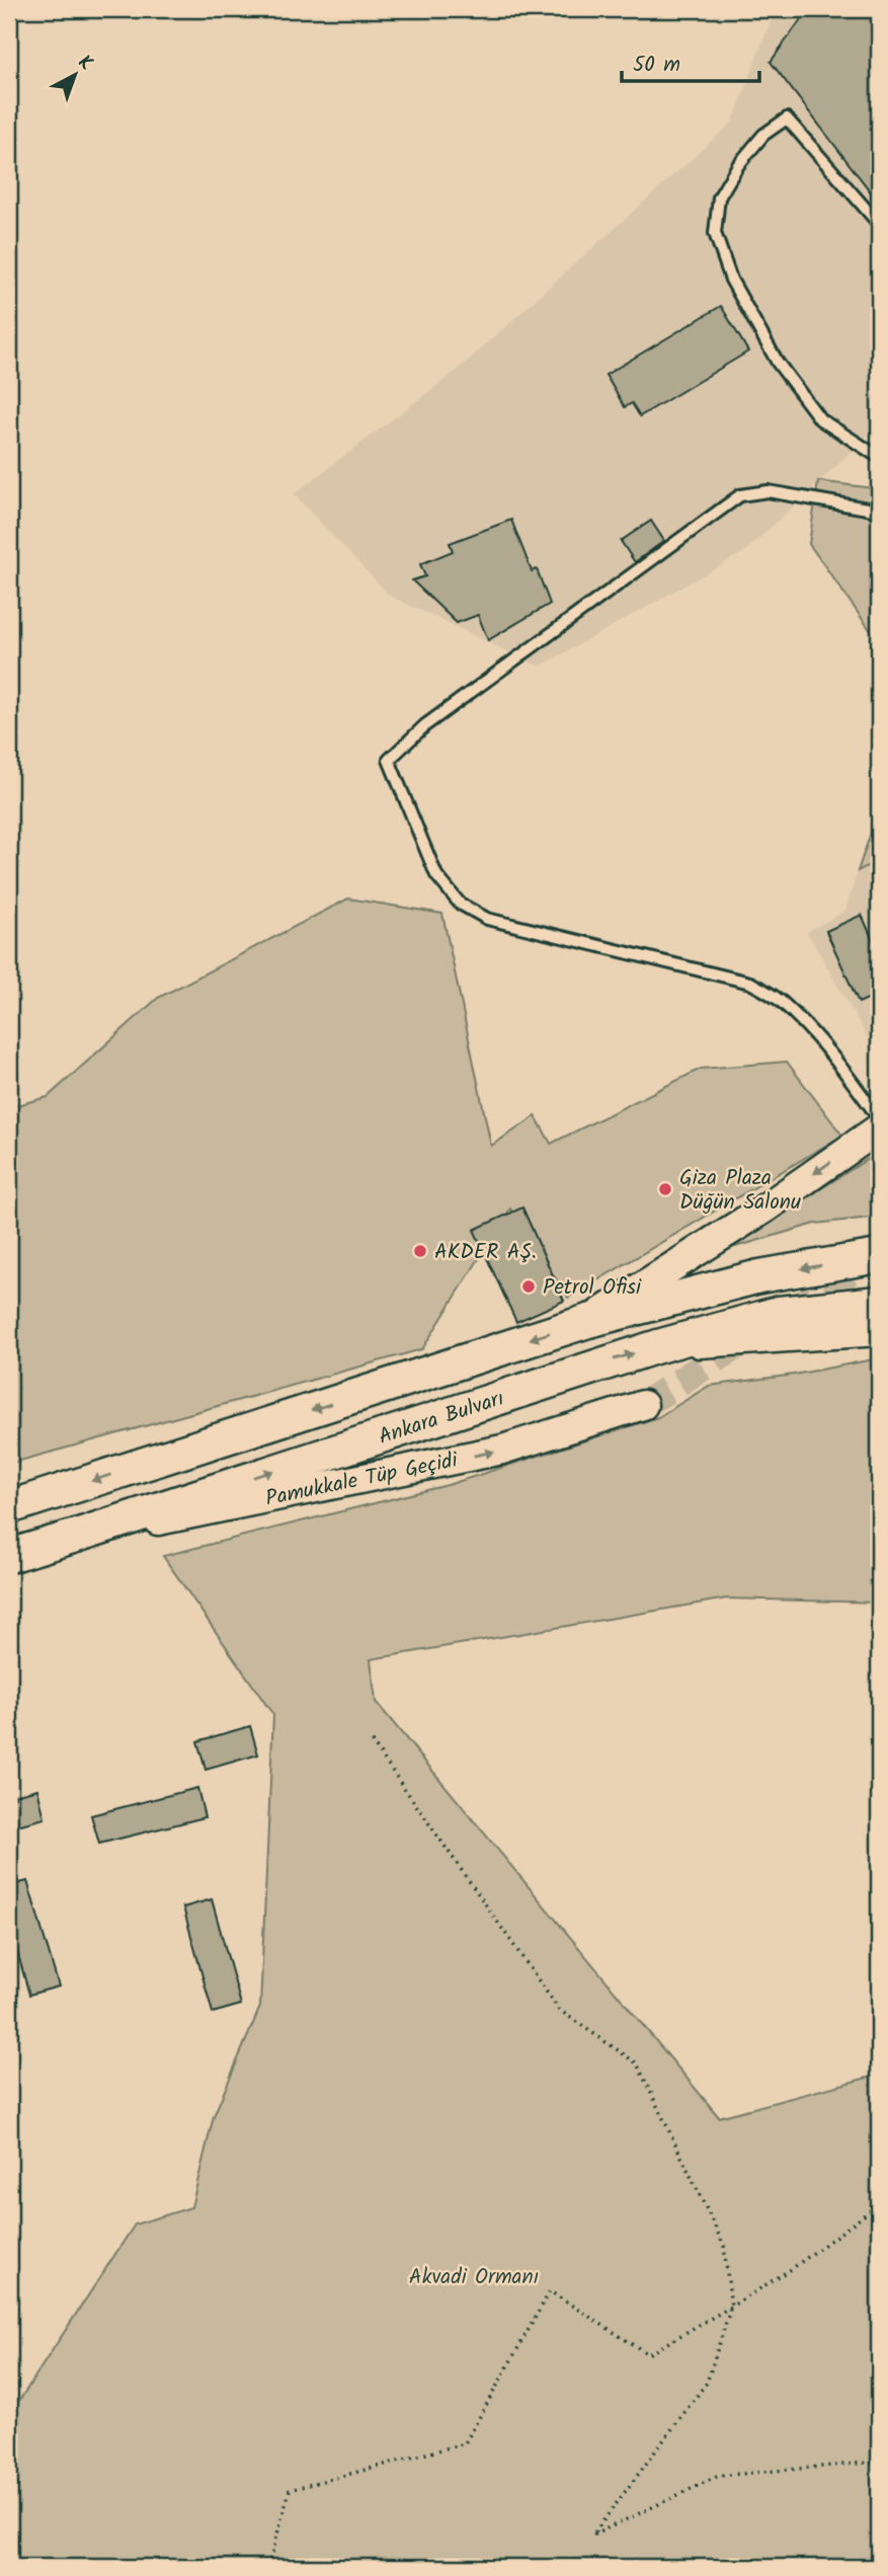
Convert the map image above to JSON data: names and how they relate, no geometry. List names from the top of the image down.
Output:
{
  "streets": {
    "main road": ["Ankara Bulvarı", "Pamukkale Tüp Geçidi"]
  },
  "crossings": [
    ["Ankara Bulvarı", "Pamukkale Tüp Geçidi"]
  ],
  "one_way": ["Pamukkale Tüp Geçidi"],
  "parks": ["Akvadi Ormanı"],
  "places": ["Giza Plaza Düğün Salonu", "AKDER AŞ.", "Petrol Ofisi"],
  "scale_bar": "50 m",
  "north": "top right"
}
